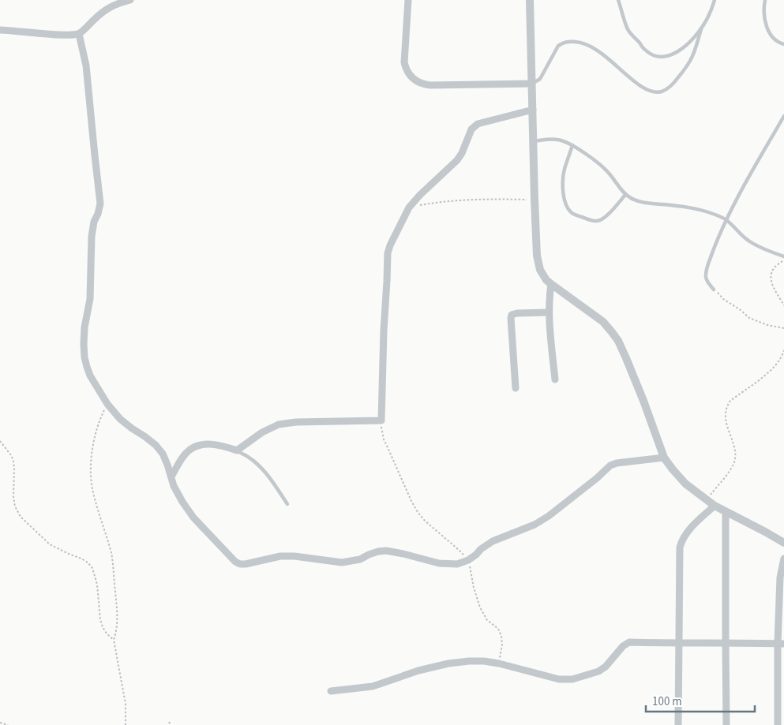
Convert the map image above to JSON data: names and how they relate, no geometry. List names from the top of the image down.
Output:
{
  "scale_bar": "100 m"
}
